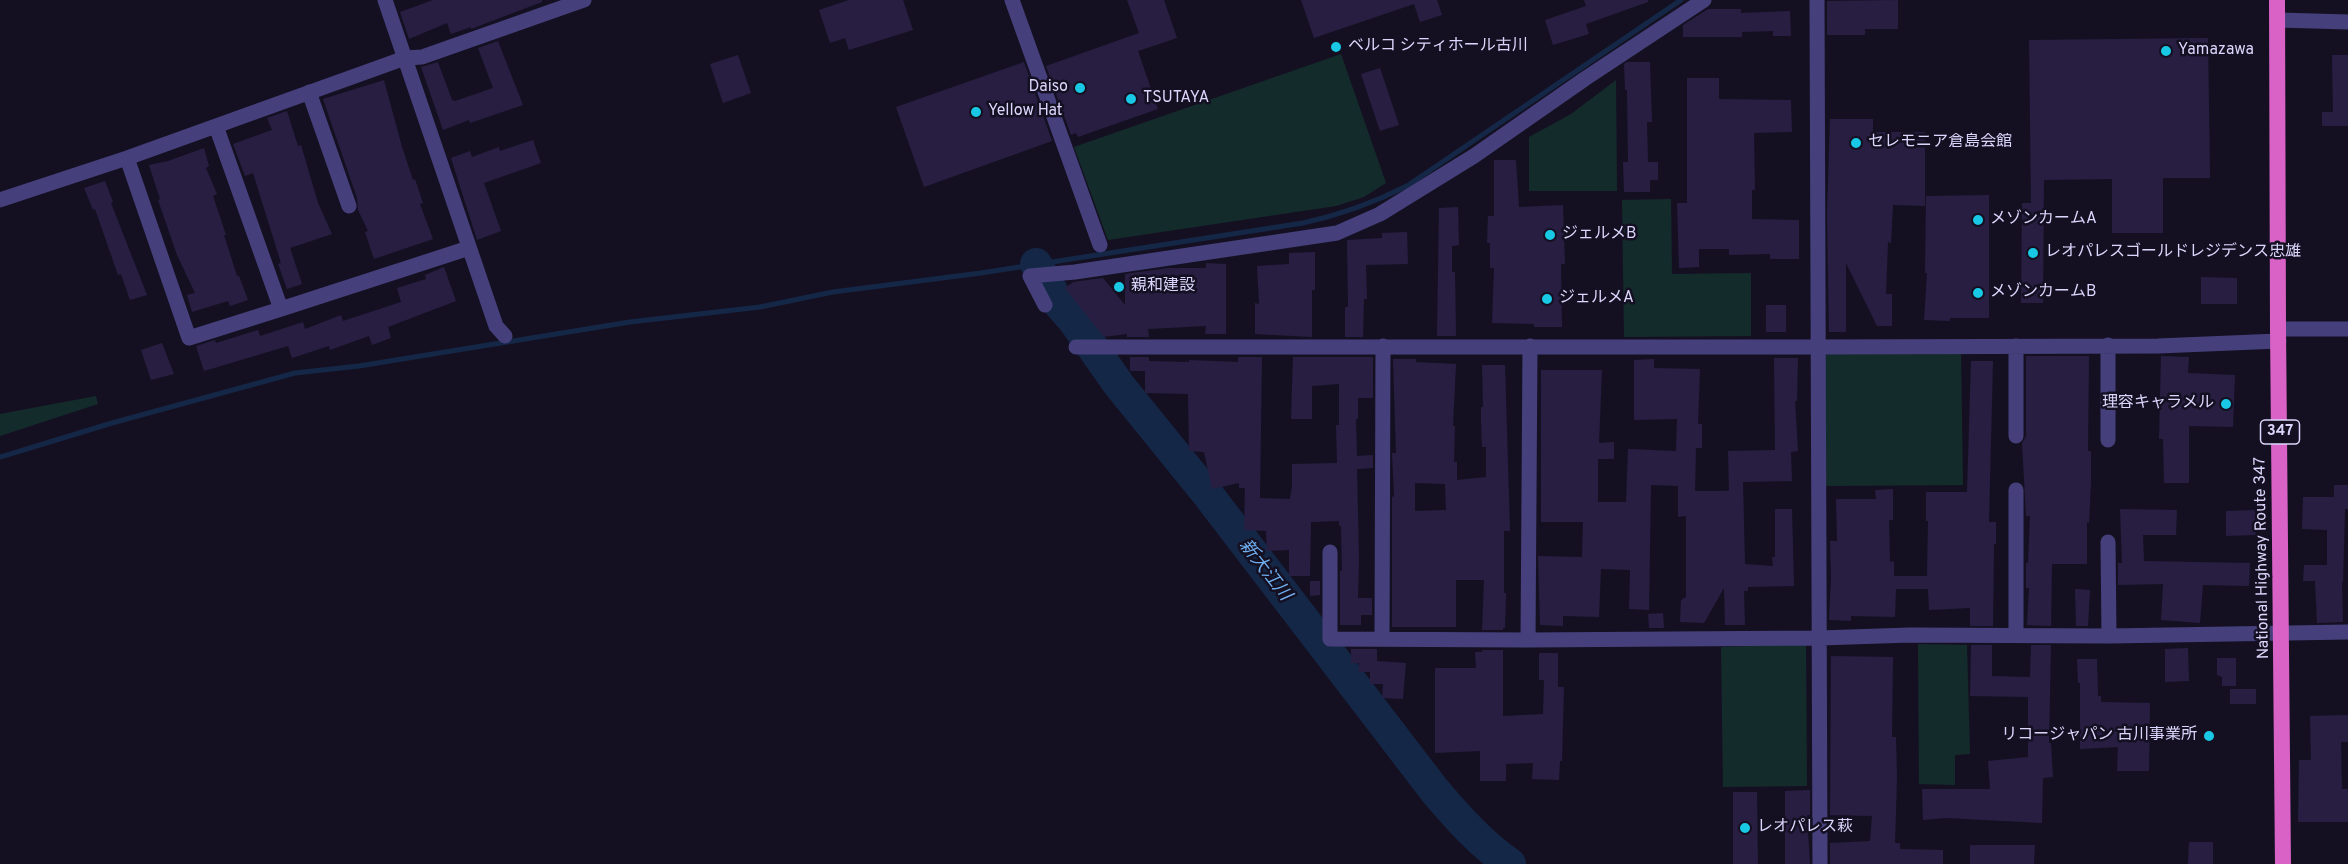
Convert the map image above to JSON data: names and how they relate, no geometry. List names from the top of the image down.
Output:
{
  "streets": {
    "highway": ["347", "National Highway Route 347"]
  },
  "water": ["新大江川"],
  "places": [
    "ベルコ シティホール古川",
    "Yamazawa",
    "Daiso",
    "TSUTAYA",
    "Yellow Hat",
    "セレモニア倉島会館",
    "メゾンカームA",
    "ジェルメB",
    "レオパレスゴールドレジデンス忠雄",
    "親和建設",
    "メゾンカームB",
    "ジェルメA",
    "理容キャラメル",
    "リコージャパン 古川事業所",
    "レオパレス萩"
  ]
}
